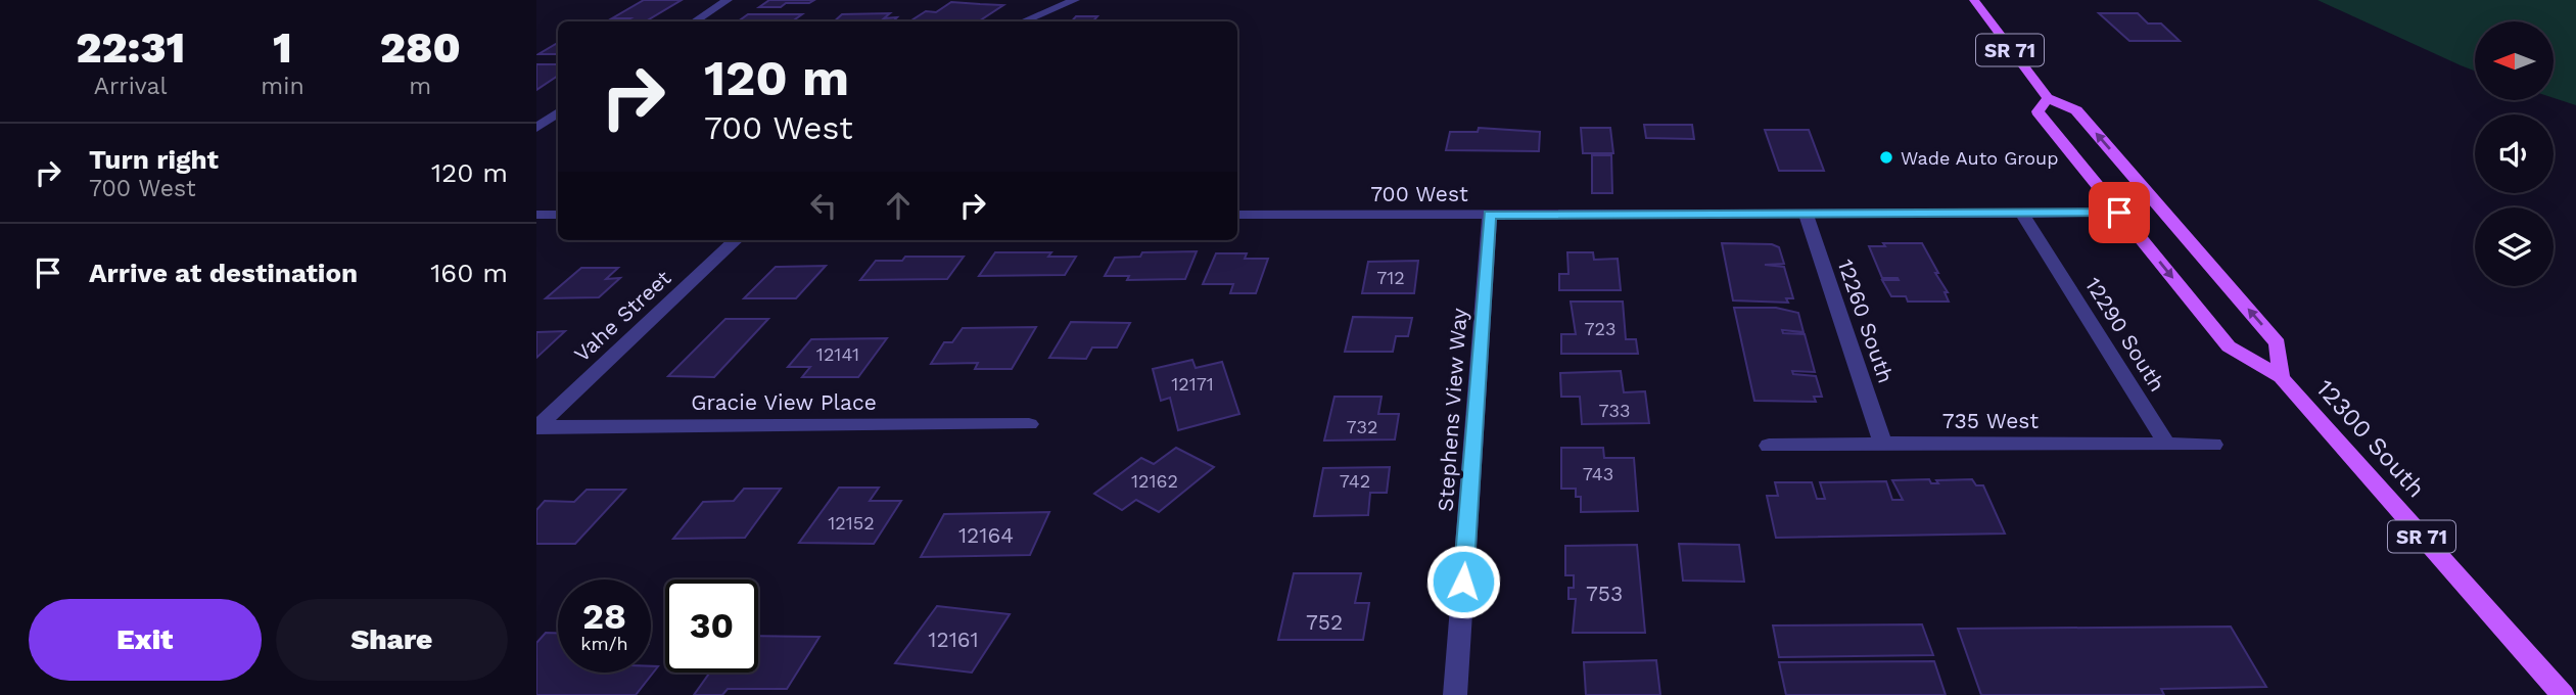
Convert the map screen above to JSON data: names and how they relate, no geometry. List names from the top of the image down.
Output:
{
  "streets": {
    "main road": ["SR 71", "12300 South"],
    "street": [
      "700 West",
      "Vahe Street",
      "12260 South",
      "12290 South",
      "Gracie View Place",
      "Stephens View Way",
      "735 West"
    ]
  },
  "crossings": [
    ["SR 71", "12300 South"],
    ["700 West", "12260 South"],
    ["700 West", "12290 South"],
    ["700 West", "Stephens View Way"],
    ["700 West", "12300 South"],
    ["Vahe Street", "Gracie View Place"],
    ["12260 South", "735 West"],
    ["12290 South", "735 West"]
  ],
  "places": ["Wade Auto Group"],
  "house_numbers": [
    "712",
    "723",
    "12141",
    "12171",
    "733",
    "732",
    "743",
    "12162",
    "742",
    "12152",
    "12164",
    "753",
    "752",
    "12161"
  ],
  "north": "left",
  "page": {
    "eta": [
      "22:31",
      "Arrival",
      "1",
      "min",
      "280",
      "m"
    ],
    "turn": ["120 m", "700 West"],
    "list": [
      {
        "name": "Turn right",
        "note": "700 West",
        "value": "120 m"
      },
      {
        "name": "Arrive at destination",
        "value": "160 m"
      }
    ],
    "speed": "28 km/h",
    "limit": "30",
    "buttons": ["Exit", "Share"]
  }
}
